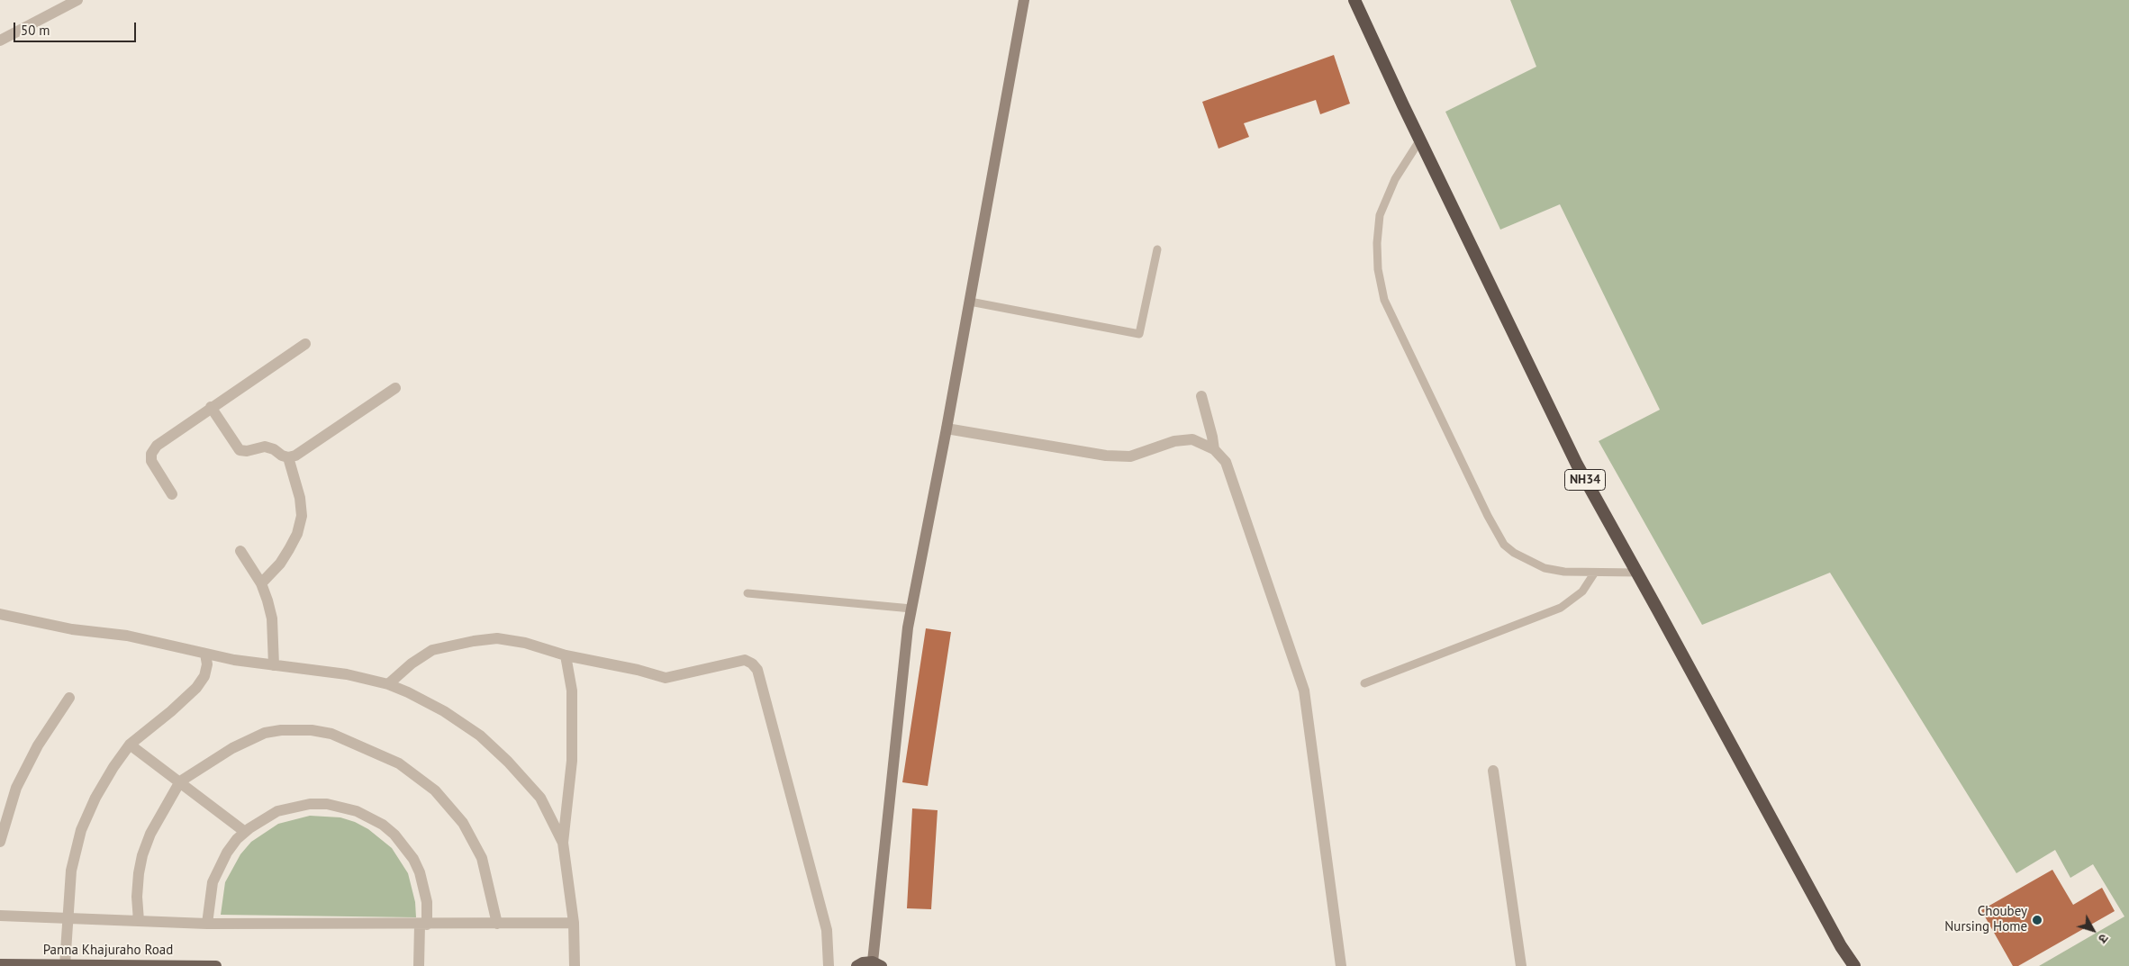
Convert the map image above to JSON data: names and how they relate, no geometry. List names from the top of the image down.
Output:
{
  "streets": {
    "highway": ["NH34"],
    "main road": ["Panna Khajuraho Road"]
  },
  "places": ["Choubey Nursing Home"],
  "scale_bar": "50 m",
  "north": "bottom right"
}
